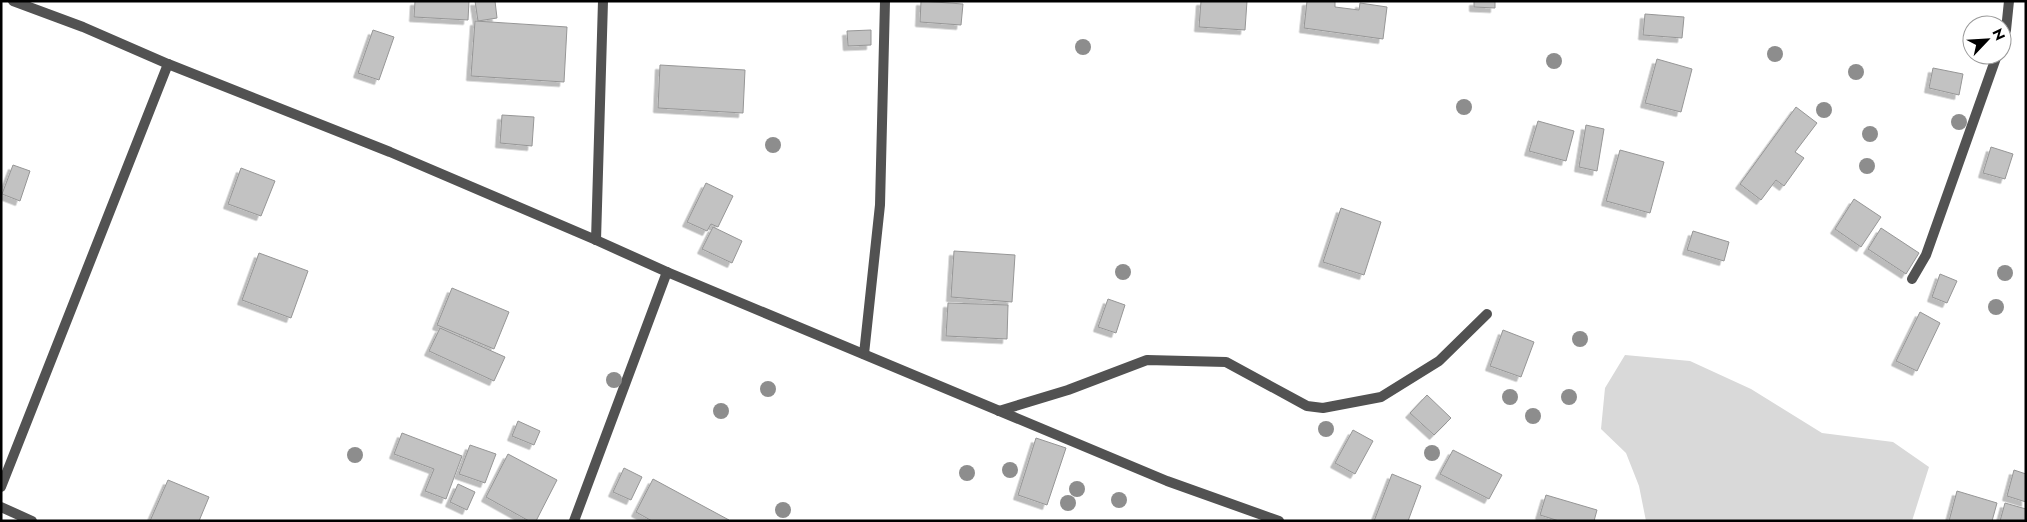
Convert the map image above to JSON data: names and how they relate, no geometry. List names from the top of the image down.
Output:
{
  "north": "top right"
}
